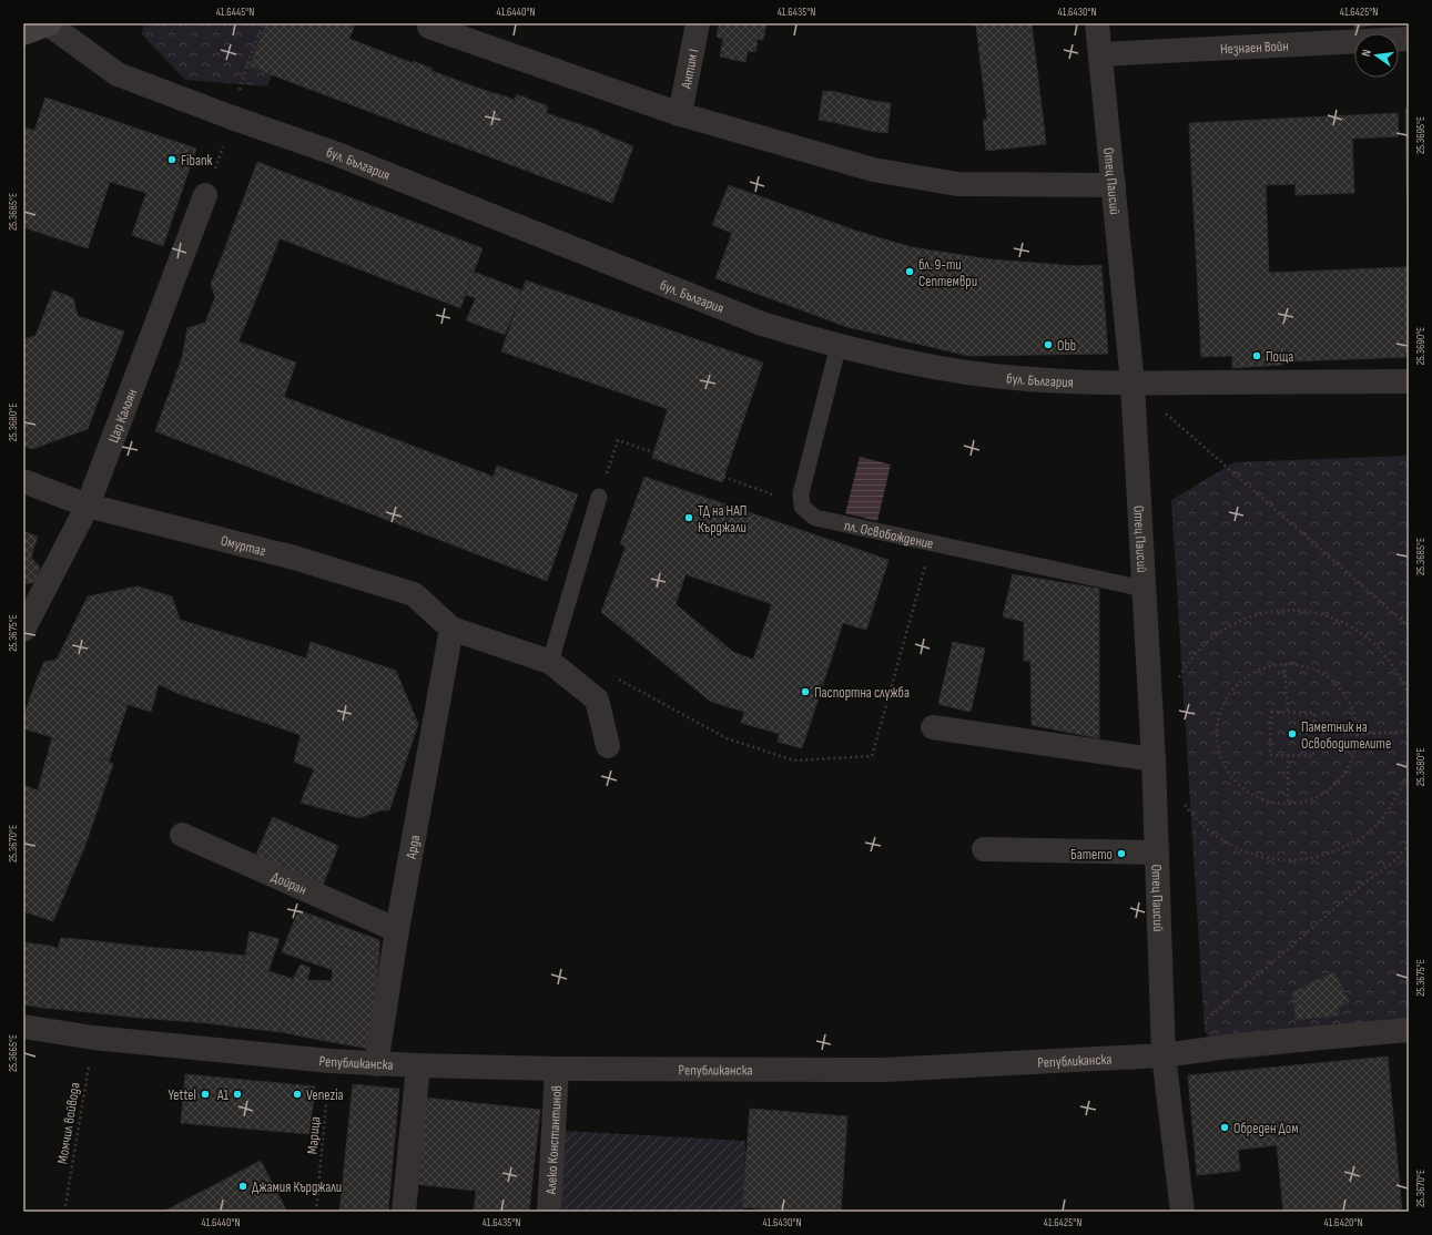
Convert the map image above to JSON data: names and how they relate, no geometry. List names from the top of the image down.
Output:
{
  "streets": {
    "main road": ["бул. България"],
    "street": [
      "Незнаен Войн",
      "Антим I",
      "Отец Паисий",
      "Цар Калоян",
      "Омуртаг",
      "Арда",
      "Дойран",
      "Републиканска",
      "Алеко Константинов"
    ],
    "lane": ["пл. Освобождение"],
    "path": ["Момчил войвода", "Марица"]
  },
  "crossings": [
    ["Незнаен Войн", "Отец Паисий"],
    ["бул. България", "Отец Паисий"],
    ["Отец Паисий", "пл. Освобождение"],
    ["Отец Паисий", "Републиканска"],
    ["Цар Калоян", "Омуртаг"],
    ["Омуртаг", "Арда"],
    ["Арда", "Дойран"],
    ["Арда", "Републиканска"],
    ["Републиканска", "Момчил войвода"],
    ["Републиканска", "Марица"],
    ["Републиканска", "Алеко Константинов"]
  ],
  "places": [
    "Fibank",
    "бл. 9-ти Септември",
    "Obb",
    "Поща",
    "ТД на НАП Кърджали",
    "Паспортна служба",
    "Паметник на Освободителите",
    "Батето",
    "Yettel",
    "A1",
    "Venezia",
    "Обреден Дом",
    "Джамия Кърджали"
  ],
  "north": "left",
  "coordinates": [
    "41.6445°N",
    "41.6440°N",
    "41.6435°N",
    "41.6430°N",
    "41.6425°N",
    "25.3695°E",
    "25.3685°E",
    "25.3690°E",
    "25.3680°E",
    "25.3675°E",
    "25.3670°E",
    "25.3665°E",
    "41.6420°N"
  ]
}
